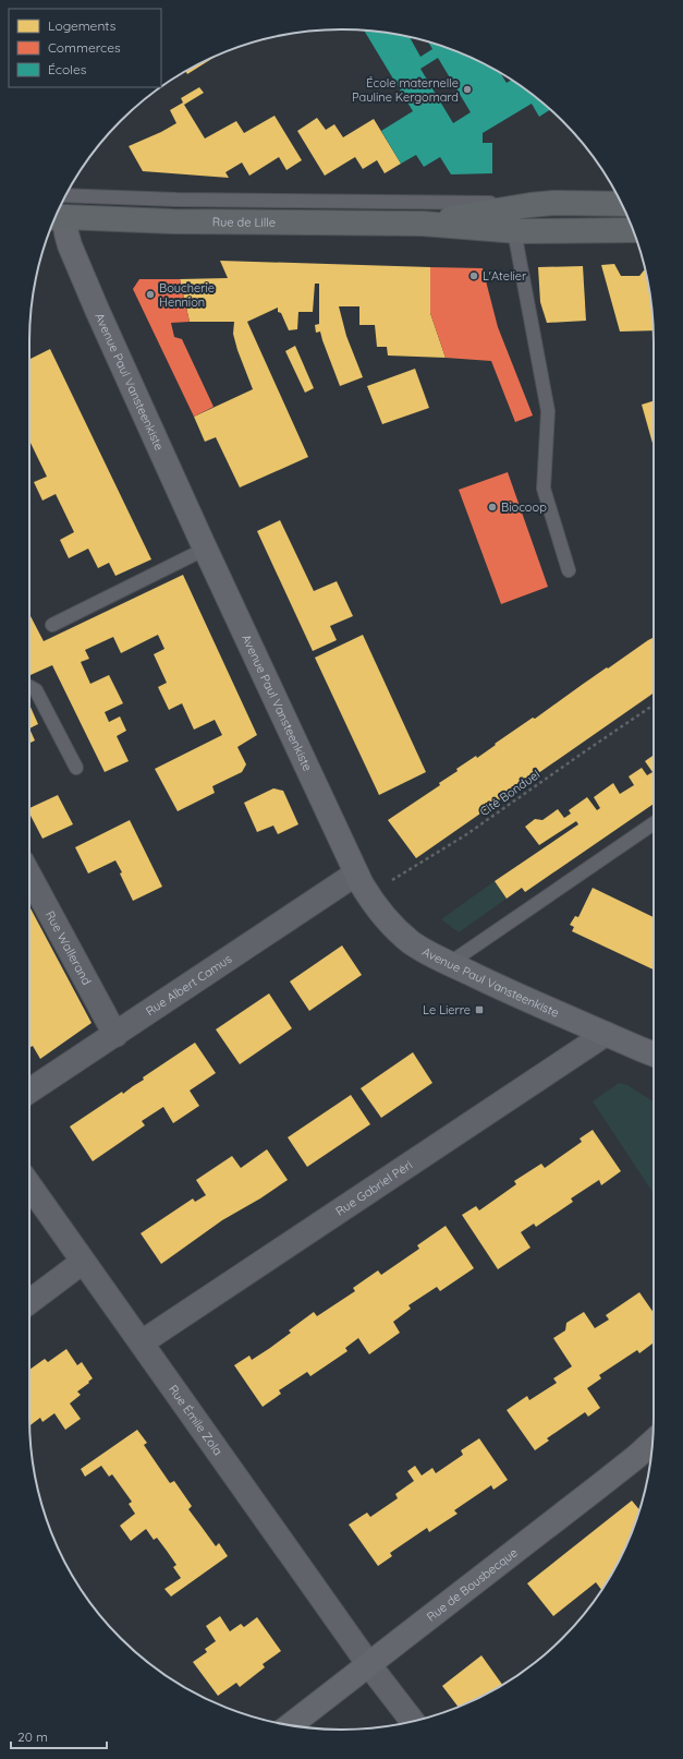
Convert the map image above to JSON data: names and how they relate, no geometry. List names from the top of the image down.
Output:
{
  "streets": {
    "main road": ["Rue de Lille"],
    "street": [
      "Avenue Paul Vansteenkiste",
      "Rue Wallerand",
      "Rue Albert Camus",
      "Rue Gabriel Péri",
      "Rue Émile Zola",
      "Rue de Bousbecque"
    ],
    "path": ["Cité Bonduel"]
  },
  "crossings": [
    ["Avenue Paul Vansteenkiste", "Cité Bonduel"],
    ["Avenue Paul Vansteenkiste", "Rue Albert Camus"],
    ["Avenue Paul Vansteenkiste", "Rue Gabriel Péri"],
    ["Rue Wallerand", "Rue Albert Camus"],
    ["Rue Gabriel Péri", "Rue Émile Zola"],
    ["Rue Émile Zola", "Rue de Bousbecque"]
  ],
  "places": {
    "other": [
      "École maternelle Pauline Kergomard",
      "L'Atelier",
      "Boucherie Hennion",
      "Biocoop"
    ],
    "transit": ["Le Lierre"]
  },
  "legend": ["Logements", "Commerces", "Écoles"],
  "scale_bar": "20 m"
}
